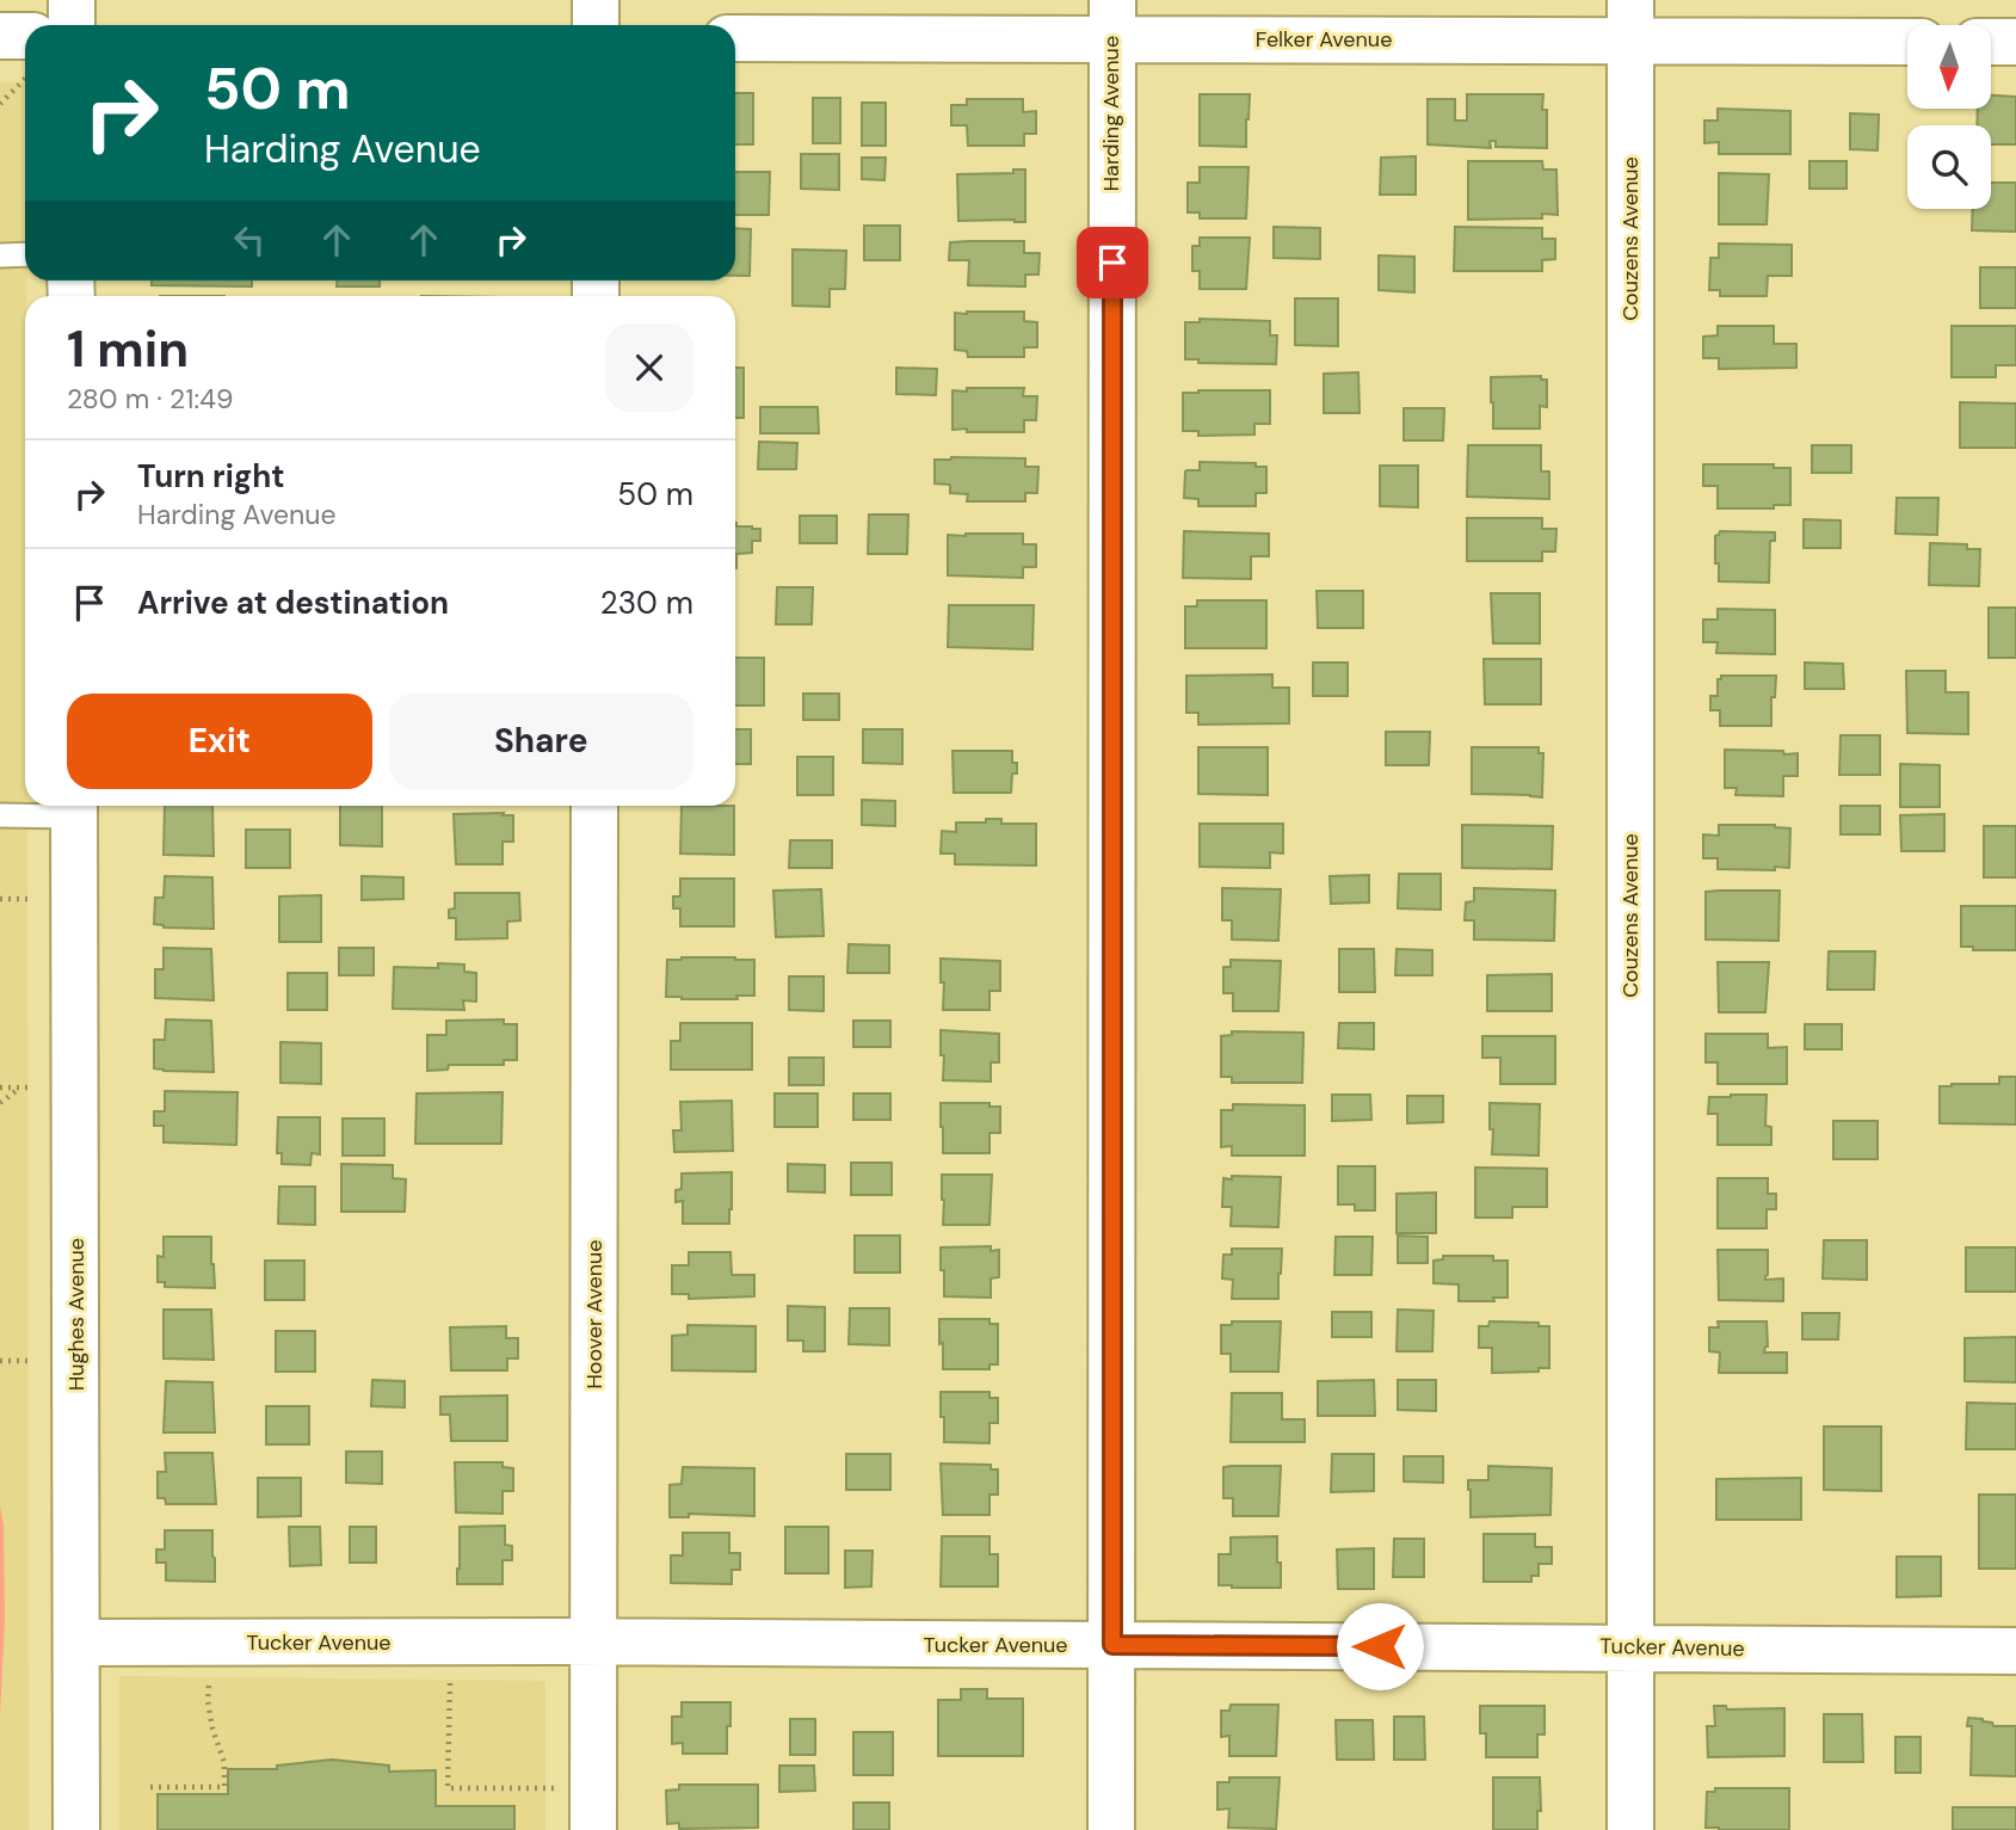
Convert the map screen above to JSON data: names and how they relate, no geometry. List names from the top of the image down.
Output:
{
  "streets": {
    "street": [
      "Felker Avenue",
      "Harding Avenue",
      "Couzens Avenue",
      "Hughes Avenue",
      "Hoover Avenue",
      "Tucker Avenue"
    ]
  },
  "crossings": [
    ["Felker Avenue", "Harding Avenue"],
    ["Felker Avenue", "Couzens Avenue"],
    ["Harding Avenue", "Tucker Avenue"],
    ["Couzens Avenue", "Tucker Avenue"],
    ["Hughes Avenue", "Tucker Avenue"],
    ["Hoover Avenue", "Tucker Avenue"]
  ],
  "north": "bottom",
  "page": {
    "turn": ["50 m", "Harding Avenue"],
    "heading": ["1 min", "280 m · 21:49"],
    "list": [
      {
        "name": "Turn right",
        "note": "Harding Avenue",
        "value": "50 m"
      },
      {
        "name": "Arrive at destination",
        "value": "230 m"
      }
    ],
    "buttons": ["Exit", "Share"]
  }
}
